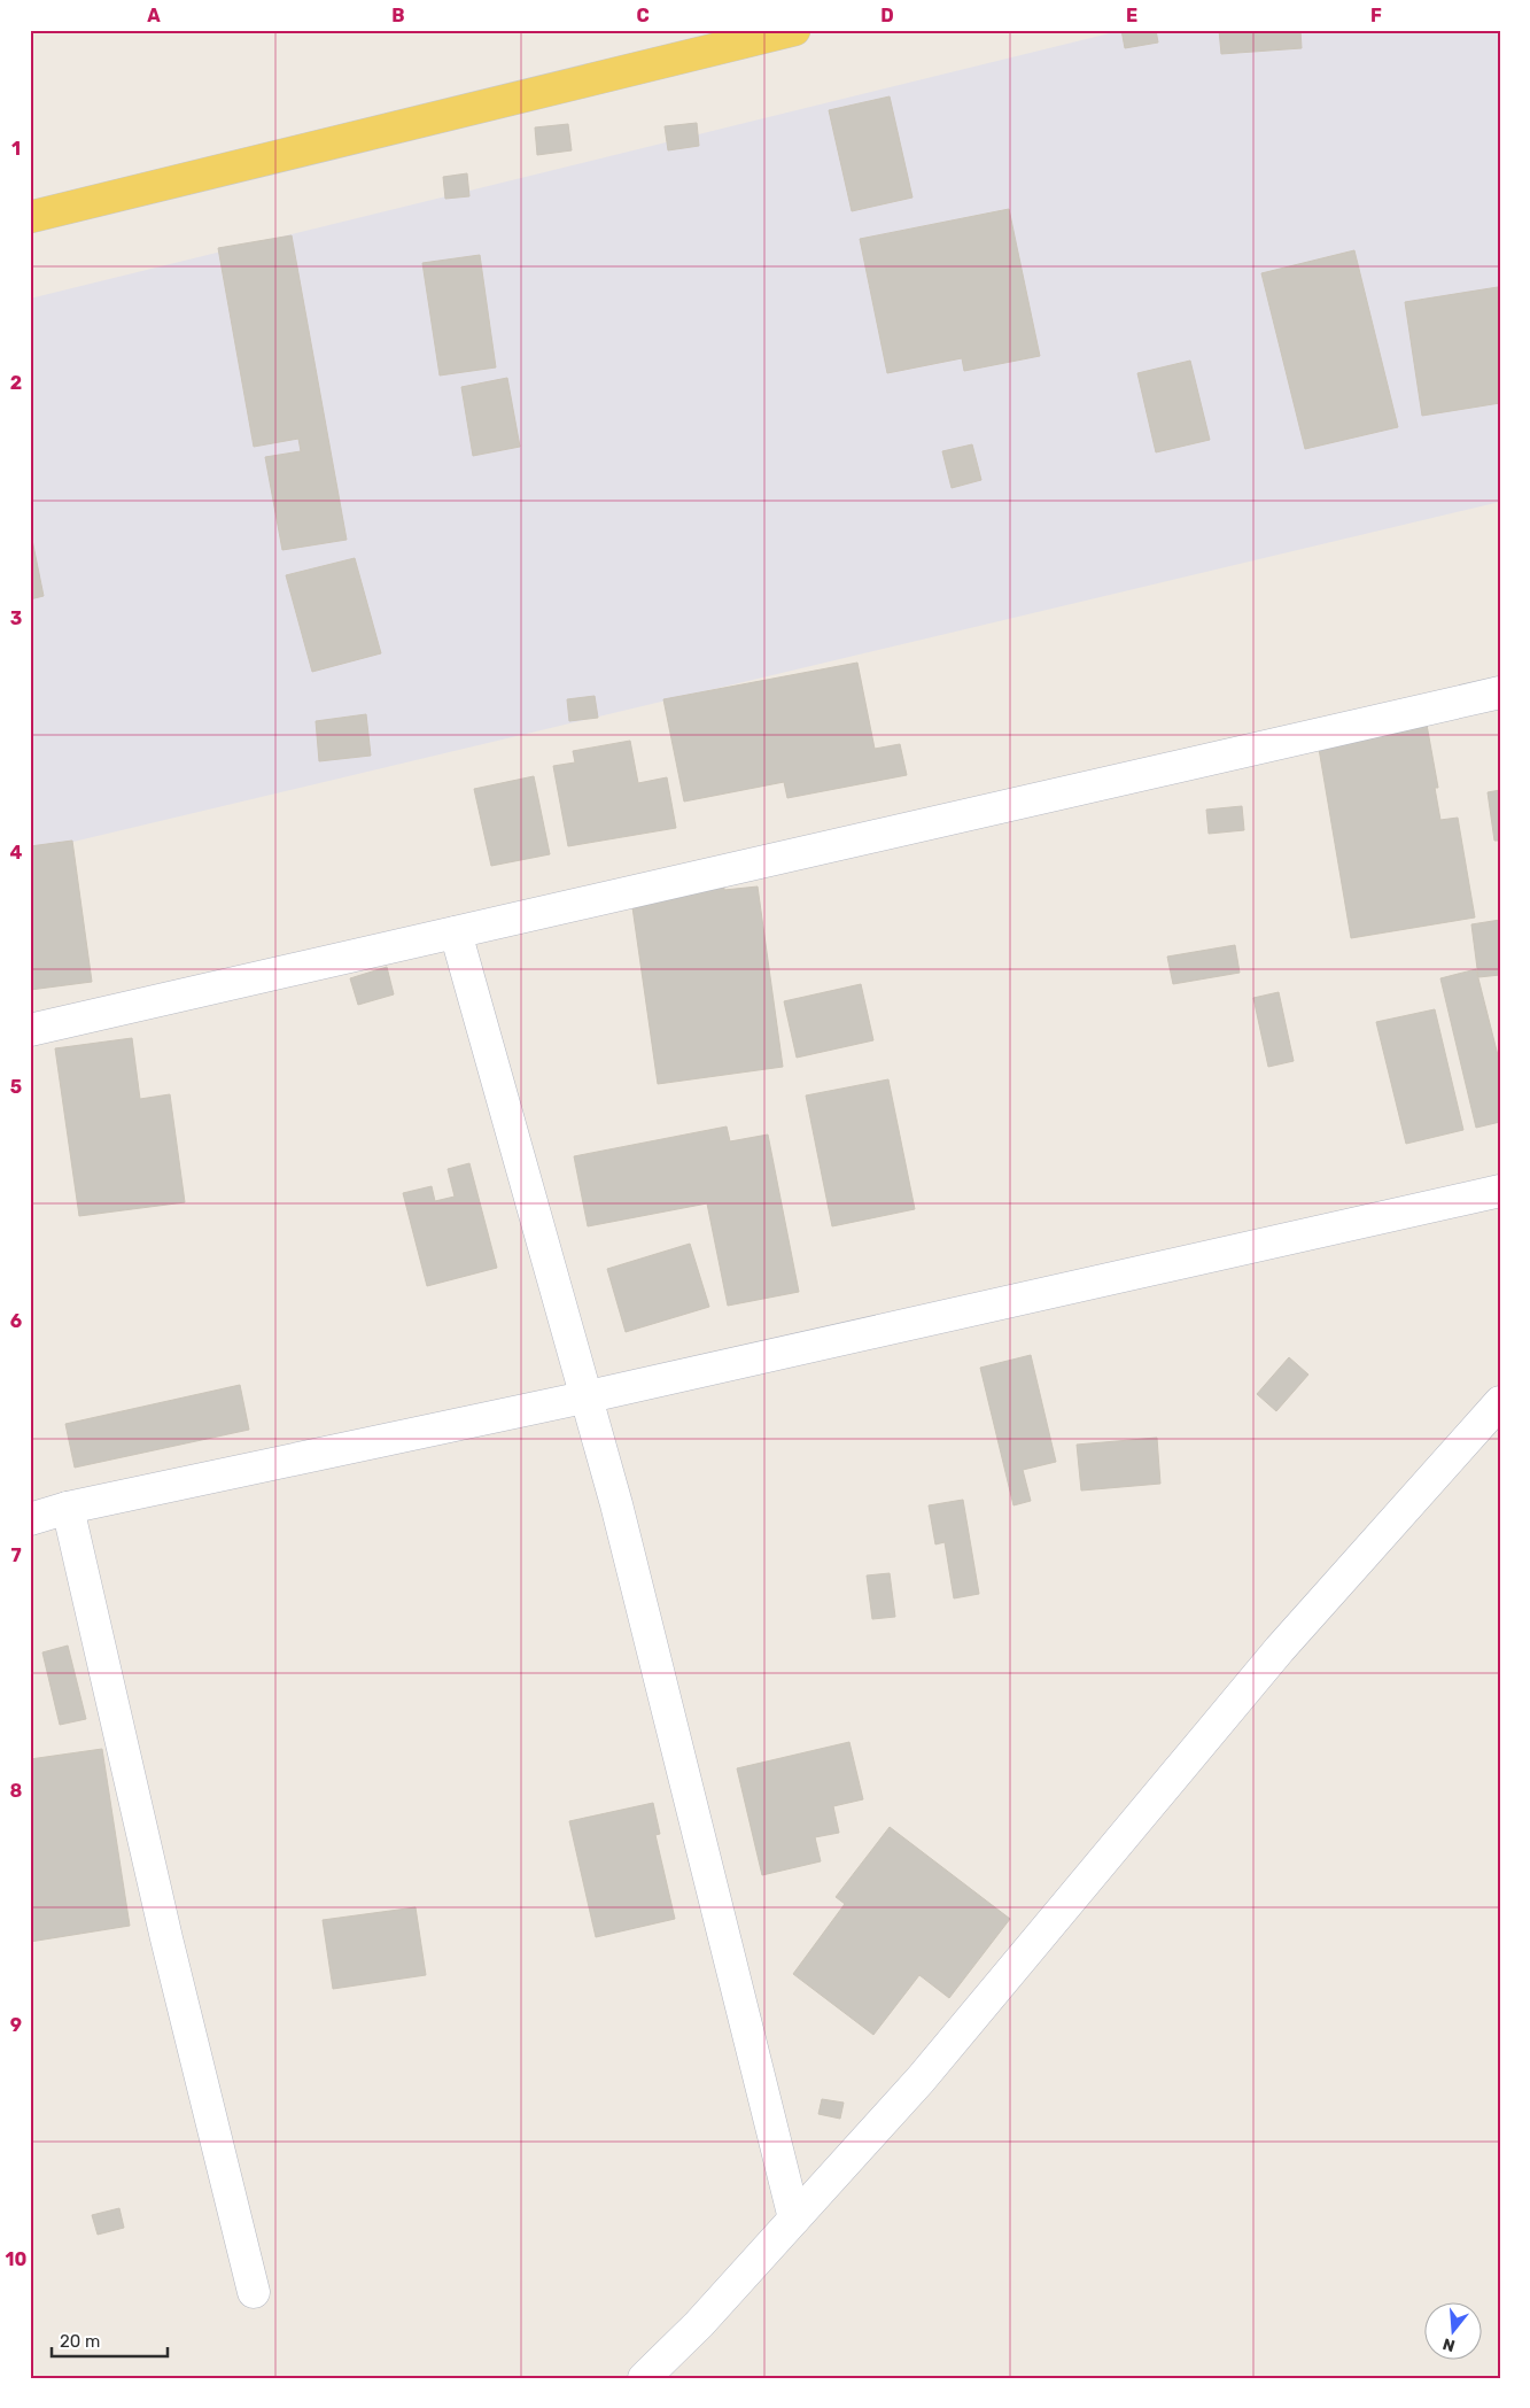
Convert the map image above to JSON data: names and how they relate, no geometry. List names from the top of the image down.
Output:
{
  "scale_bar": "20 m",
  "north": "bottom",
  "grid": {
    "columns": [
      "A",
      "B",
      "C",
      "D",
      "E",
      "F"
    ],
    "rows": [
      "1",
      "2",
      "3",
      "4",
      "5",
      "6",
      "7",
      "8",
      "9",
      "10"
    ]
  }
}
